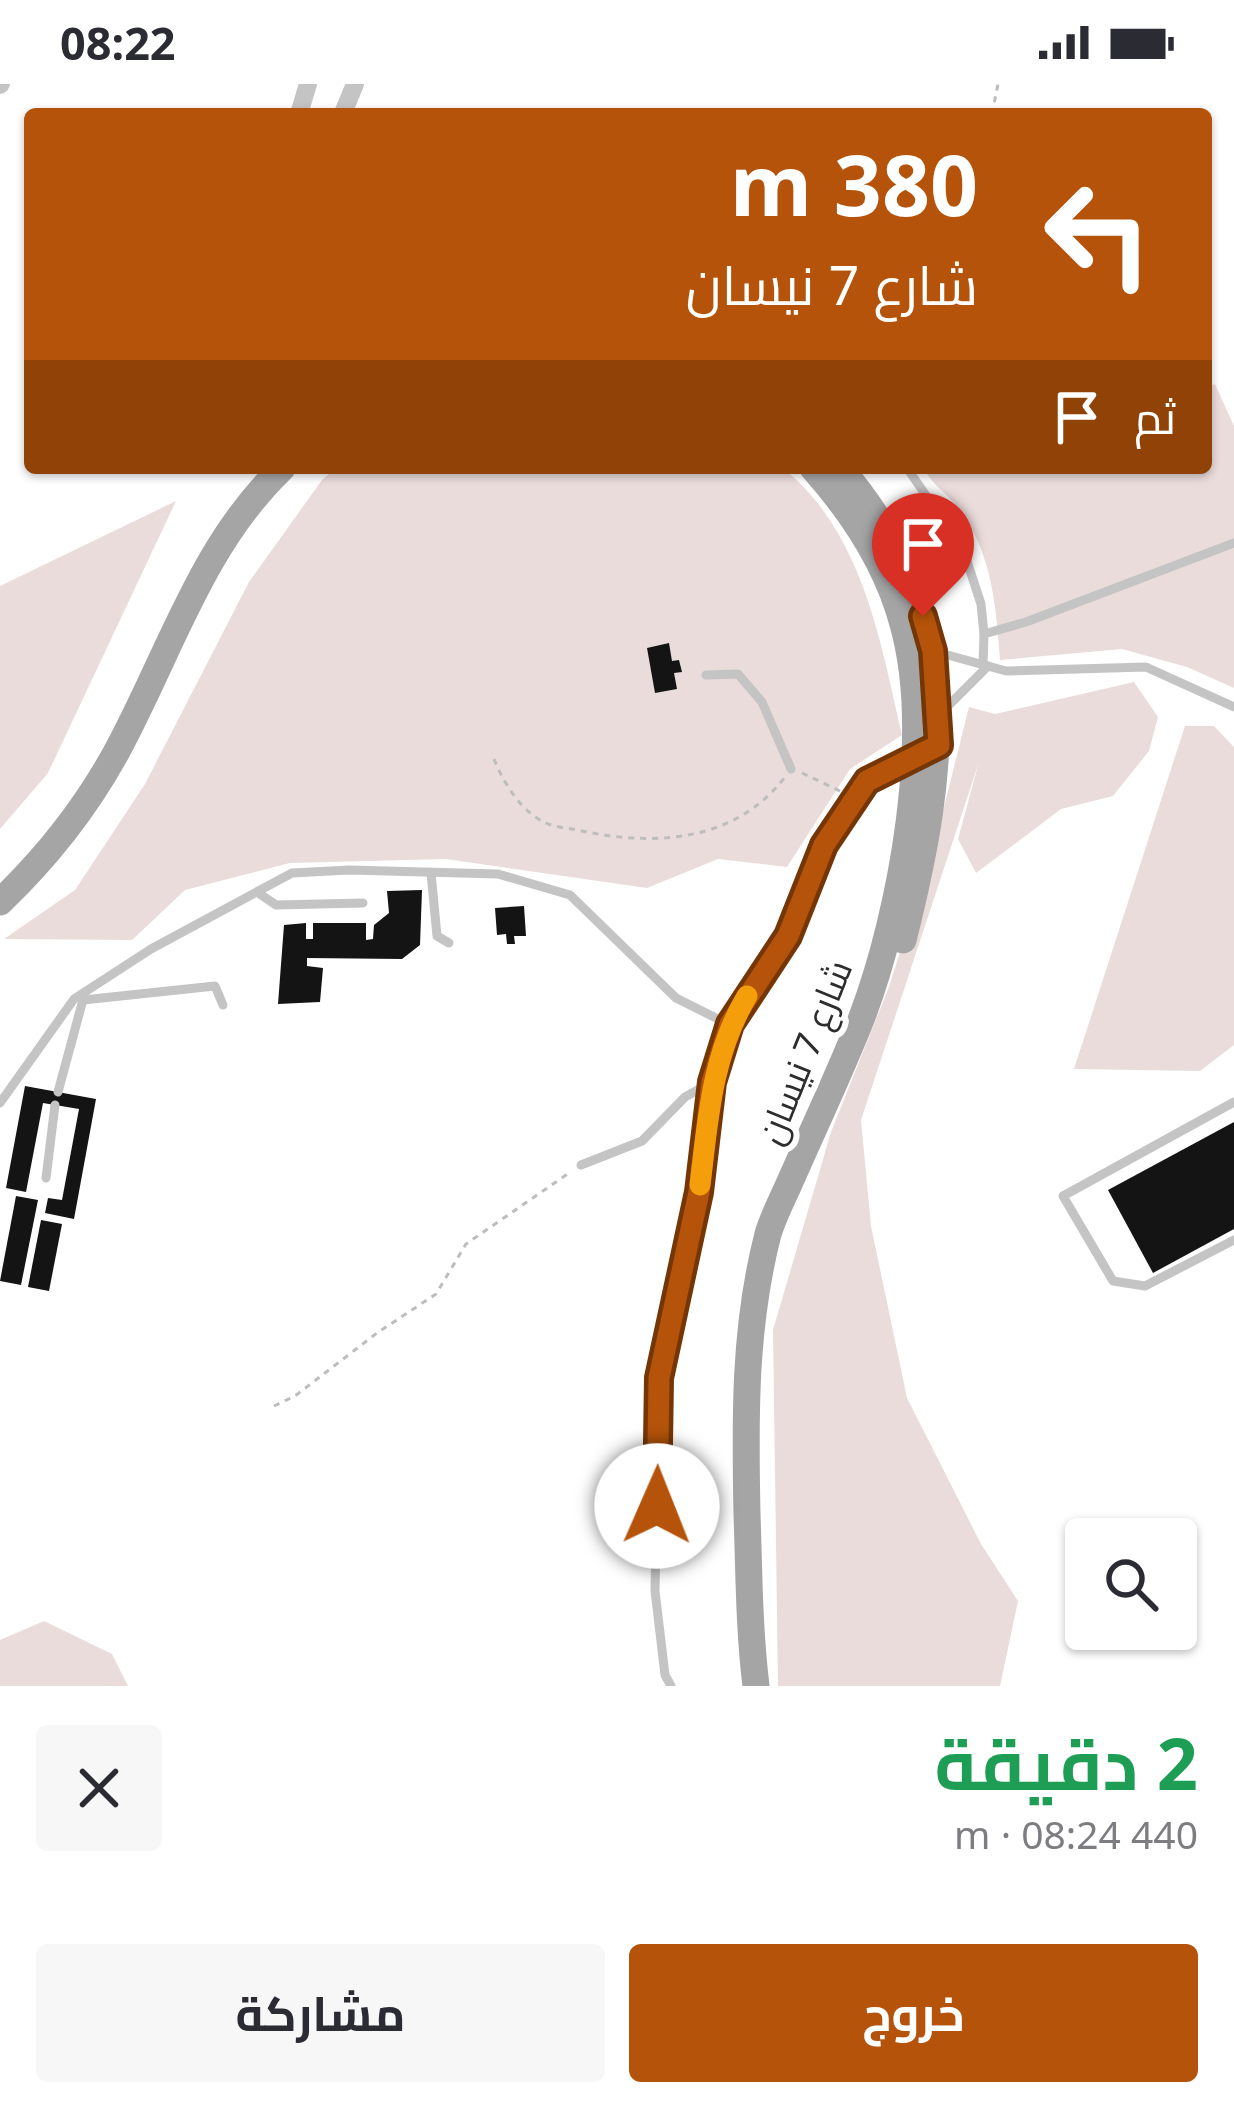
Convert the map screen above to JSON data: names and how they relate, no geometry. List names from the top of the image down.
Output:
{
  "streets": {
    "main road": ["شارع 7 نيسان"]
  },
  "page": {
    "status": "08:22",
    "turn": ["380 m", "شارع 7 نيسان"],
    "then": "ثم",
    "heading": ["2 دقيقة", "440 m · 08:24"],
    "buttons": ["خروج", "مشاركة"]
  }
}
